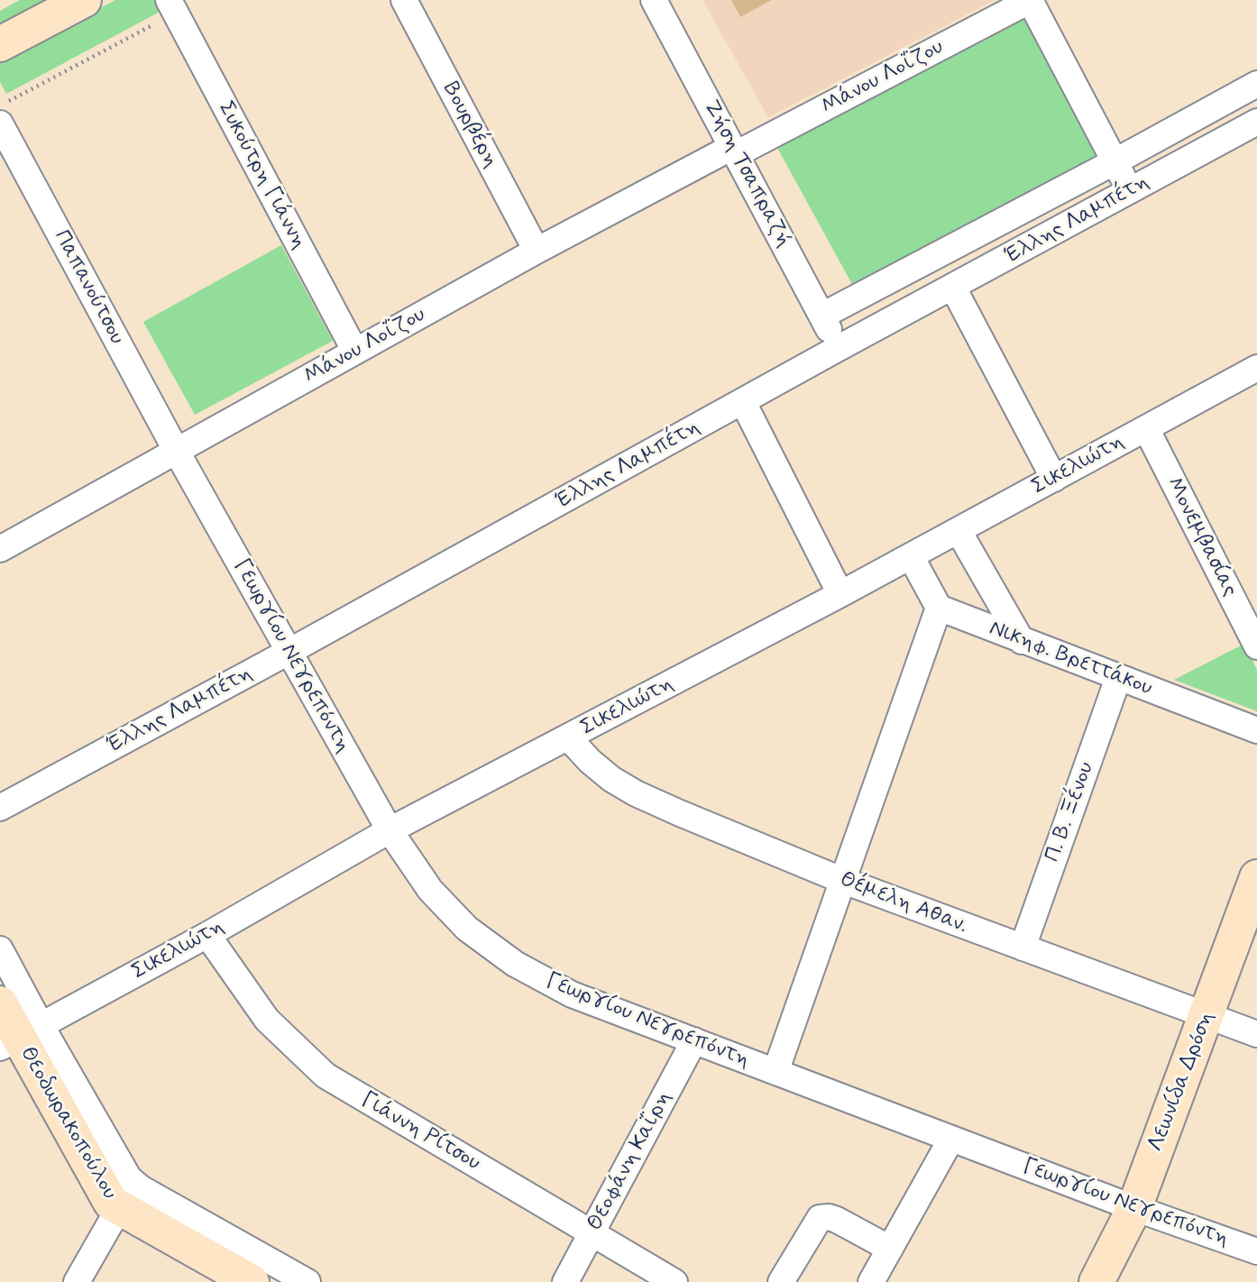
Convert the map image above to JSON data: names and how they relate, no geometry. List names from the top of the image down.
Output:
{
  "streets": {
    "street": [
      "Μάνου Λοΐζου",
      "Βουρβέρη",
      "Ζήση Τσαπραζή",
      "Συκούτρη Γιάννη",
      "Έλλης Λαμπέτη",
      "Παπανούτσου",
      "Σικελιώτη",
      "Μονεμβασίας",
      "Γεωργίου Νεγρεπόντη",
      "Νικηφ. Βρεττάκου",
      "Π. Β. Ξένου",
      "Θέμελη Αθαν.",
      "Λεωνίδα Δρόση",
      "Θεοδωρακοπούλου",
      "Γιάννη Ρίτσου",
      "Θεοφάνη Καΐρη"
    ]
  },
  "crossings": [
    ["Μάνου Λοΐζου", "Βουρβέρη"],
    ["Μάνου Λοΐζου", "Ζήση Τσαπραζή"],
    ["Μάνου Λοΐζου", "Συκούτρη Γιάννη"],
    ["Μάνου Λοΐζου", "Παπανούτσου"],
    ["Μάνου Λοΐζου", "Γεωργίου Νεγρεπόντη"],
    ["Ζήση Τσαπραζή", "Έλλης Λαμπέτη"],
    ["Έλλης Λαμπέτη", "Γεωργίου Νεγρεπόντη"],
    ["Παπανούτσου", "Γεωργίου Νεγρεπόντη"],
    ["Σικελιώτη", "Μονεμβασίας"],
    ["Σικελιώτη", "Γεωργίου Νεγρεπόντη"],
    ["Σικελιώτη", "Θέμελη Αθαν."],
    ["Σικελιώτη", "Θεοδωρακοπούλου"],
    ["Σικελιώτη", "Γιάννη Ρίτσου"],
    ["Γεωργίου Νεγρεπόντη", "Λεωνίδα Δρόση"],
    ["Γεωργίου Νεγρεπόντη", "Θεοφάνη Καΐρη"],
    ["Νικηφ. Βρεττάκου", "Π. Β. Ξένου"],
    ["Π. Β. Ξένου", "Θέμελη Αθαν."],
    ["Θέμελη Αθαν.", "Λεωνίδα Δρόση"],
    ["Γιάννη Ρίτσου", "Θεοφάνη Καΐρη"]
  ]
}
